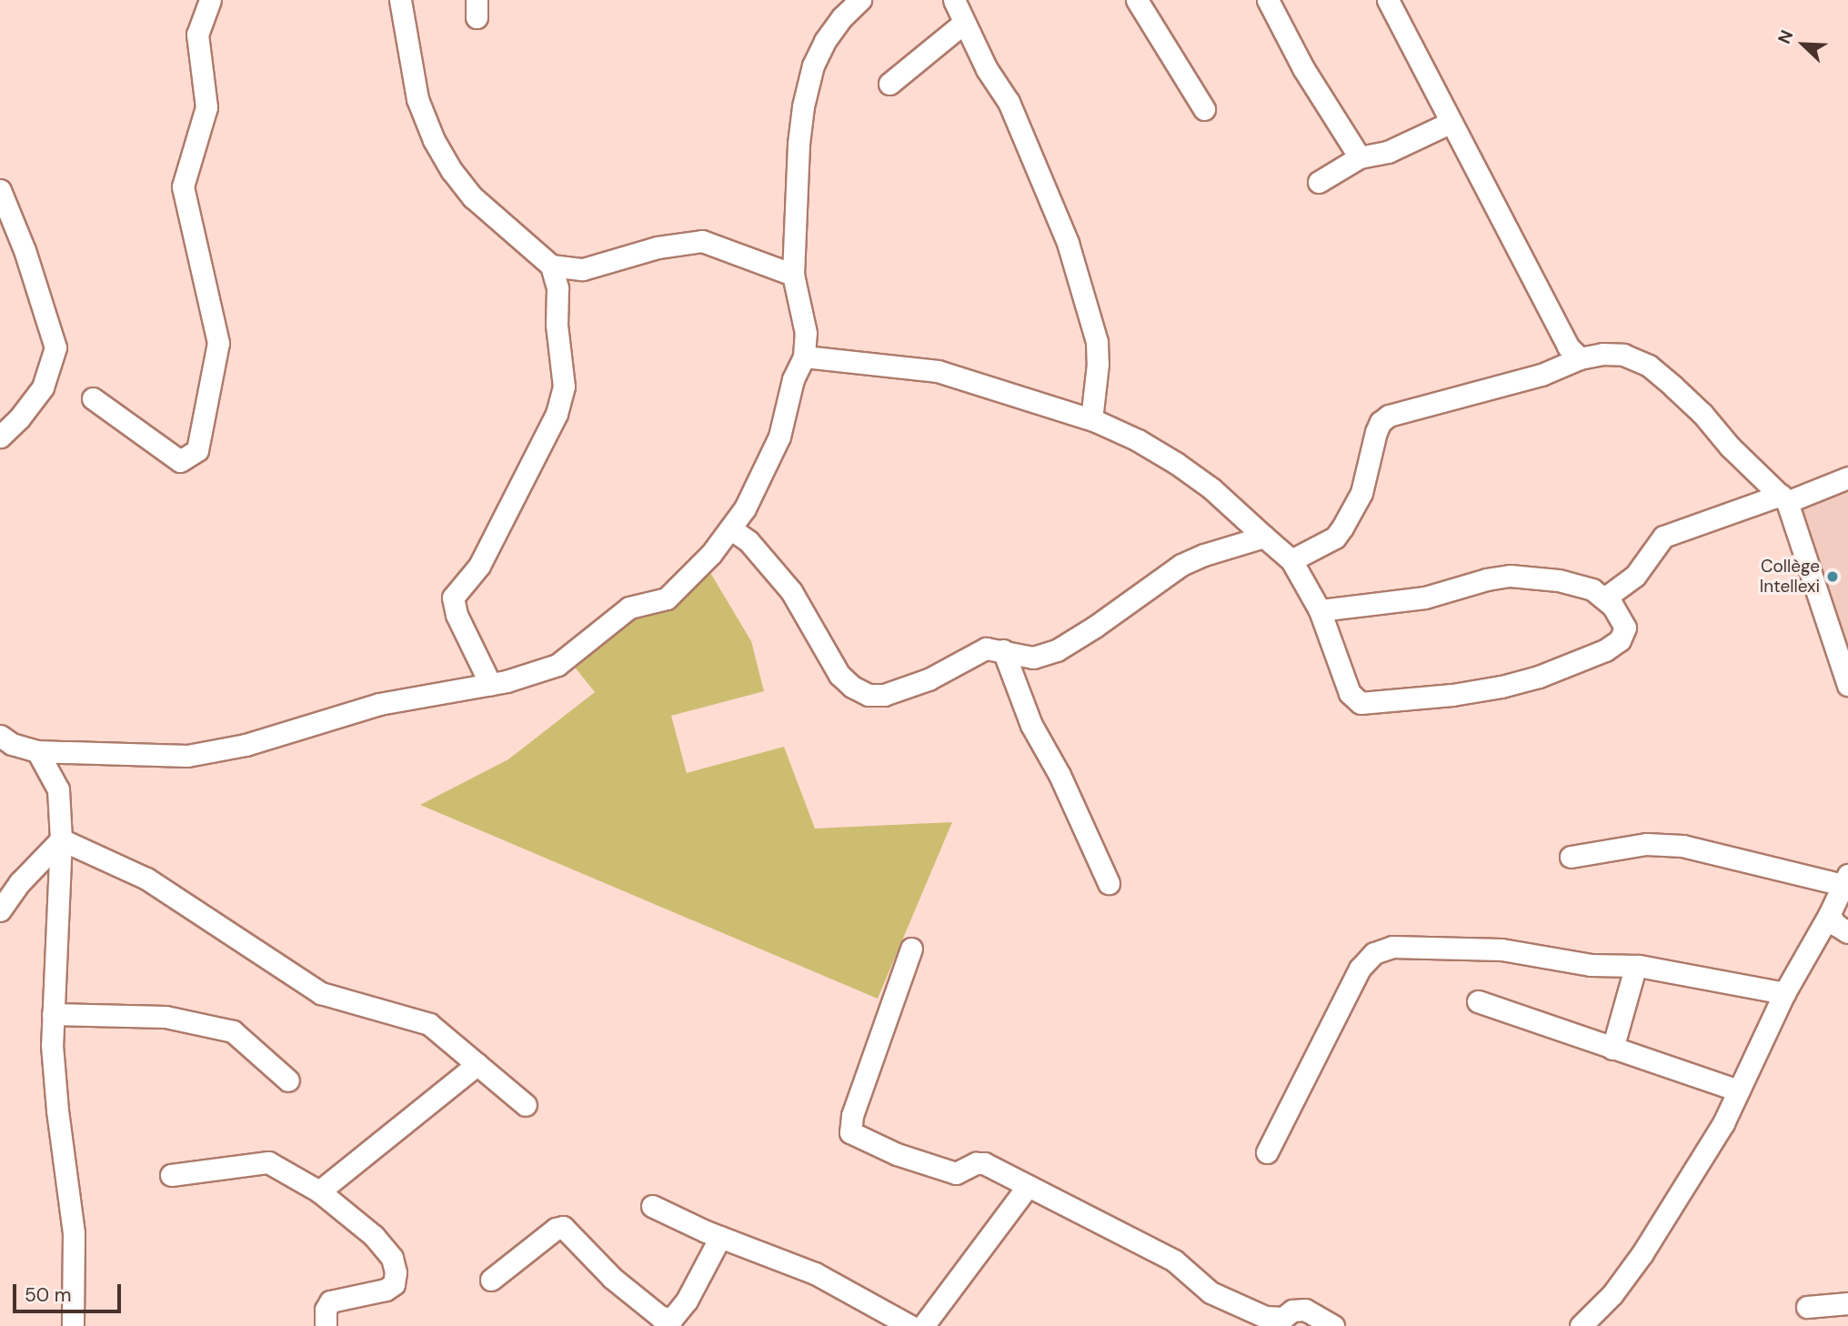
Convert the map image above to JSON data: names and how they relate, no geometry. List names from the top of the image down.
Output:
{
  "places": ["Collège Intellexi"],
  "scale_bar": "50 m",
  "north": "top left"
}
